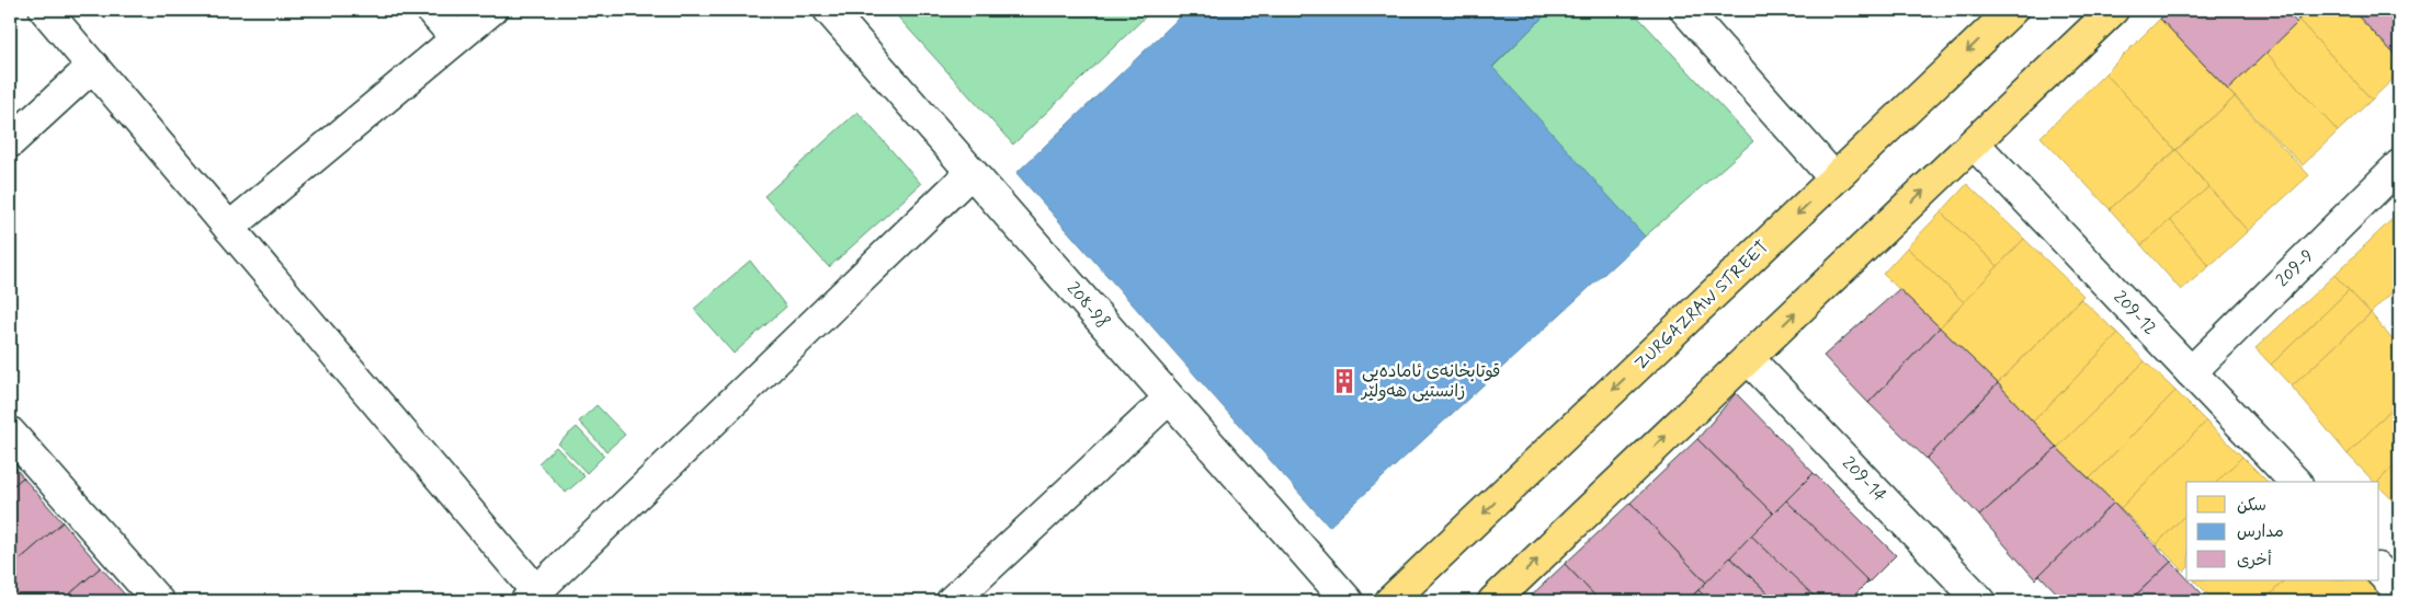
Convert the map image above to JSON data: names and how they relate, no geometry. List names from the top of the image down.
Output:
{
  "streets": {
    "main road": ["ZURGAZRAW STREET"],
    "street": [
      "209-9",
      "208-98",
      "209-12",
      "209-14"
    ]
  },
  "crossings": [
    ["209-9", "209-12"]
  ],
  "places": {
    "building": ["قوتابخانەی ئامادەیی زانستیی هەولێر"]
  },
  "legend": ["سكن", "مدارس", "أخرى"]
}
